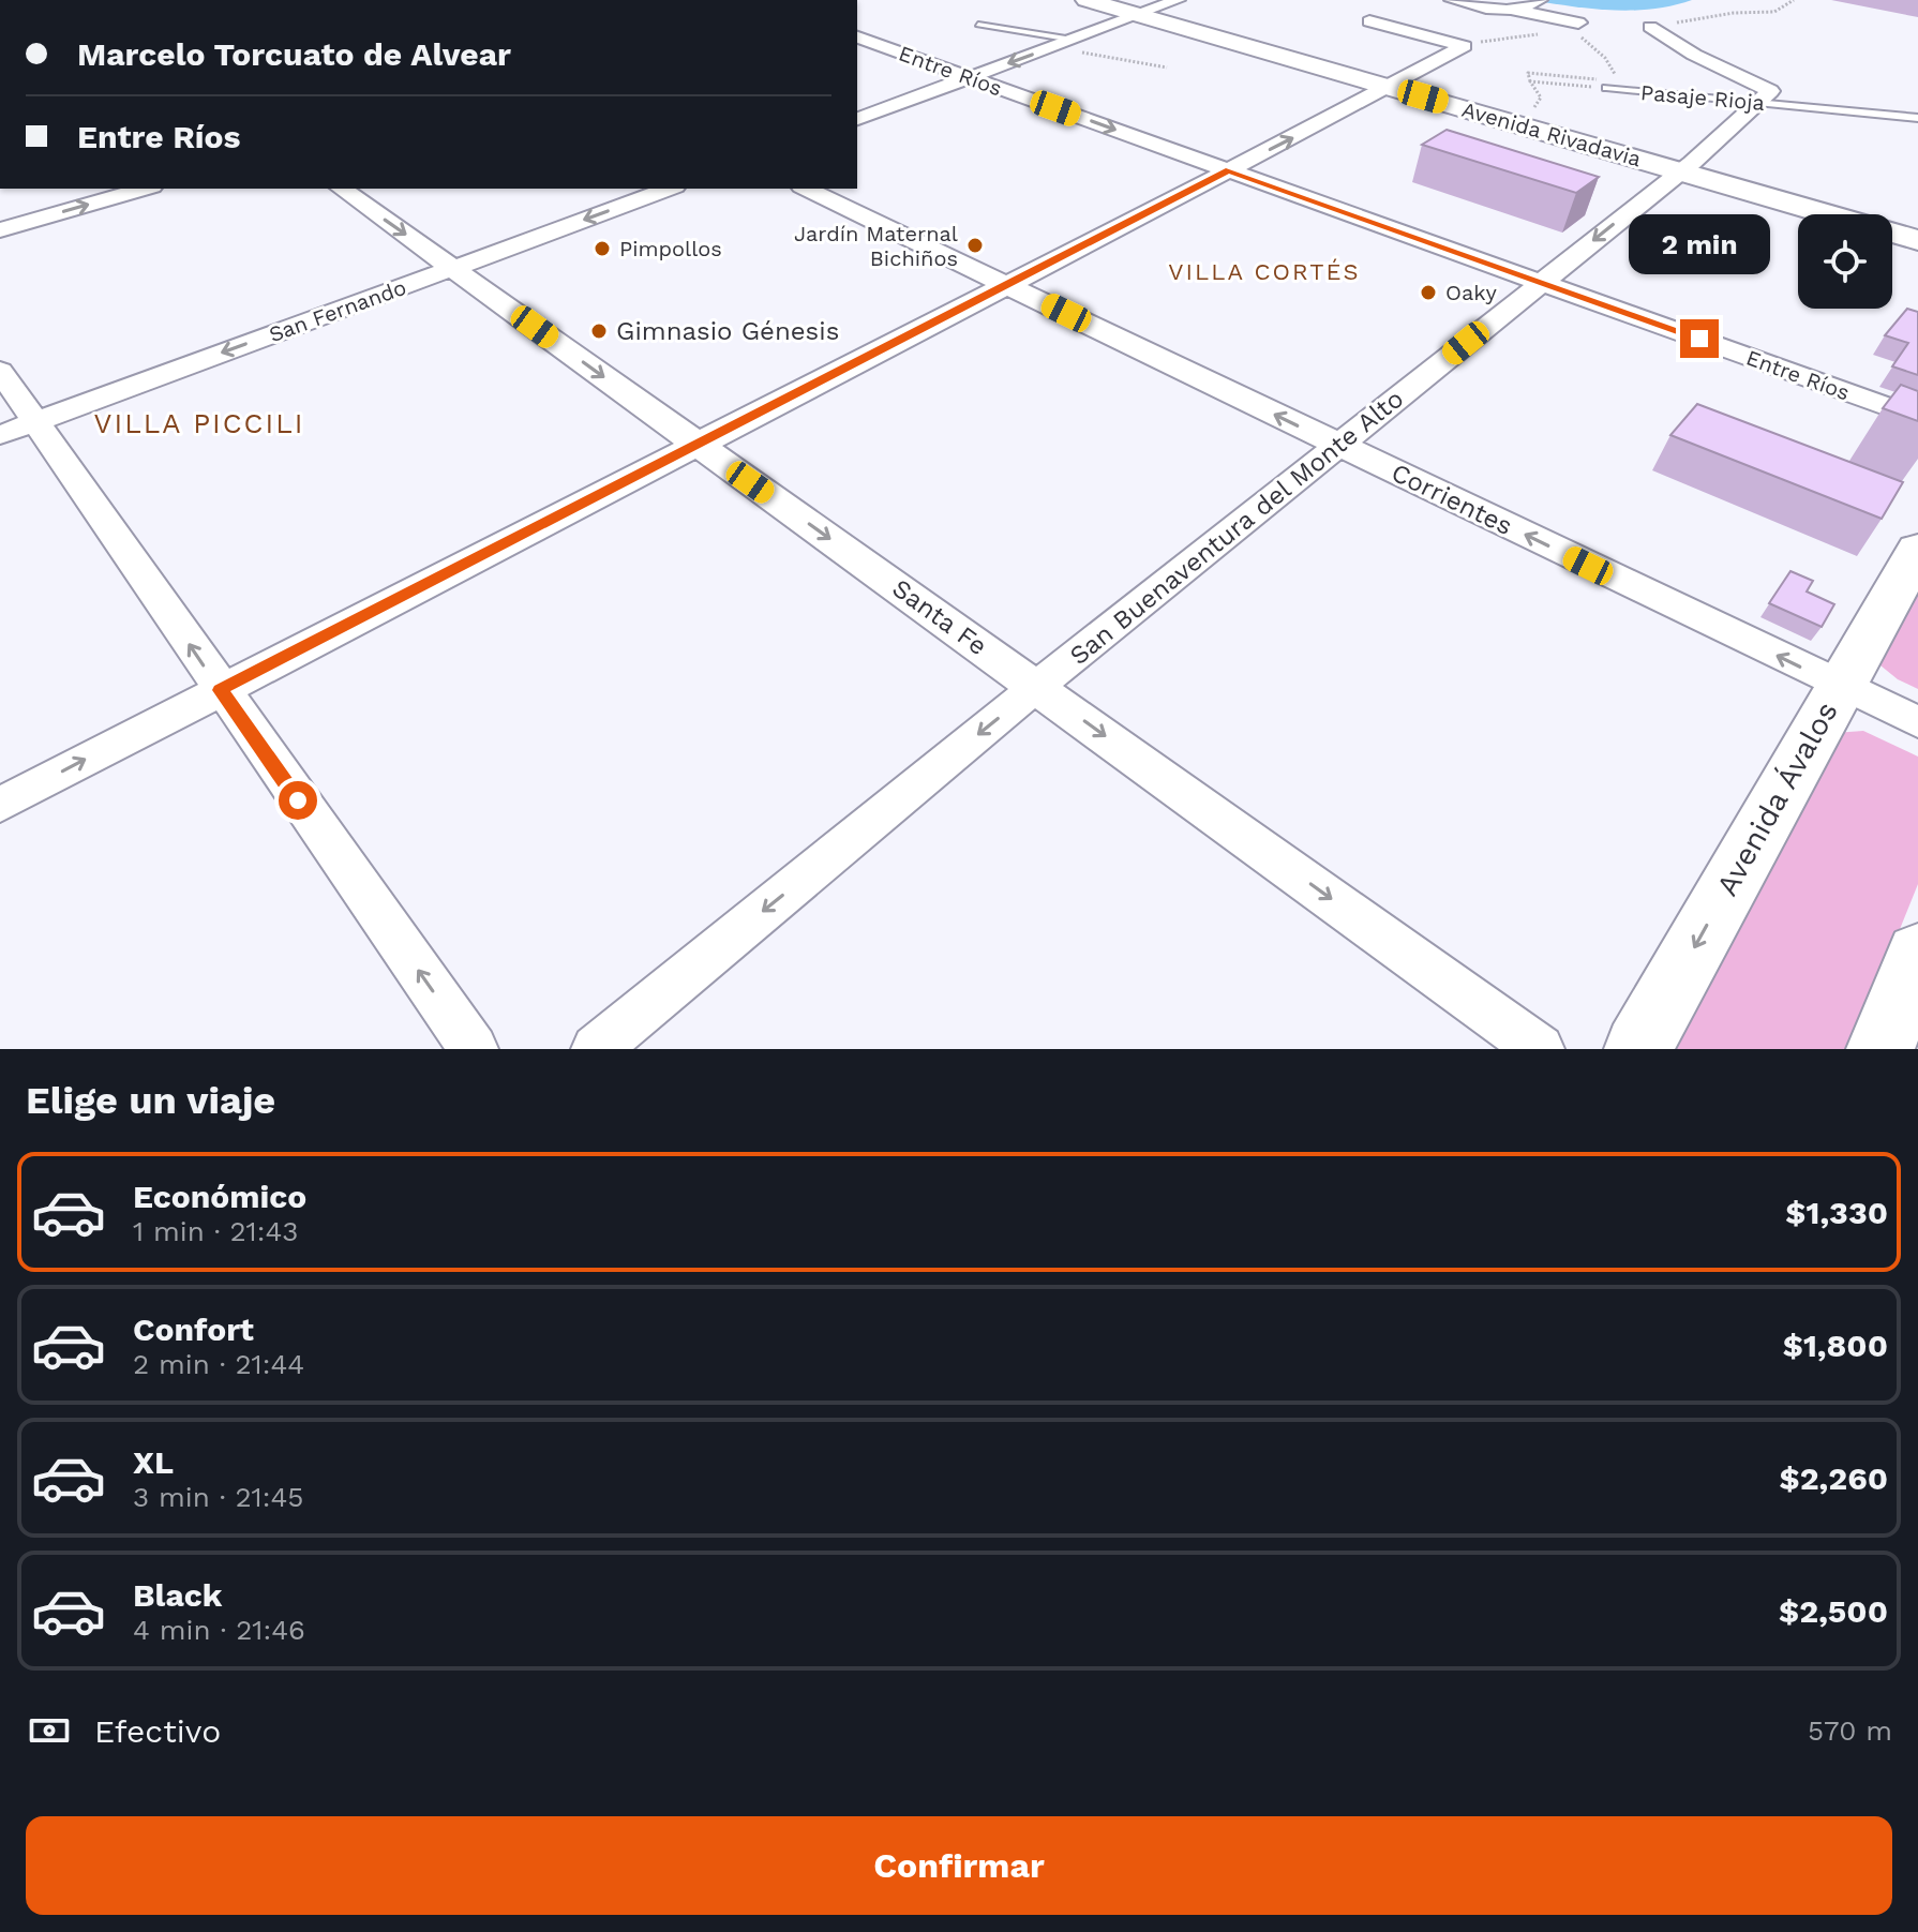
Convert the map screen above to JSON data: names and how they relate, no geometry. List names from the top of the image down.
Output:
{
  "streets": {
    "street": [
      "Entre Ríos",
      "Avenida Rivadavia",
      "San Fernando",
      "Corrientes",
      "San Buenaventura del Monte Alto",
      "Santa Fe",
      "Avenida Ávalos"
    ],
    "lane": ["Pasaje Rioja"]
  },
  "crossings": [
    ["Entre Ríos", "San Buenaventura del Monte Alto"],
    ["Pasaje Rioja", "San Buenaventura del Monte Alto"],
    ["Avenida Rivadavia", "San Buenaventura del Monte Alto"],
    ["San Fernando", "Santa Fe"],
    ["Corrientes", "San Buenaventura del Monte Alto"],
    ["Corrientes", "Avenida Ávalos"],
    ["San Buenaventura del Monte Alto", "Santa Fe"]
  ],
  "one_way": [
    "Corrientes",
    "San Buenaventura del Monte Alto",
    "Santa Fe",
    "Avenida Ávalos"
  ],
  "districts": ["VILLA CORTÉS", "VILLA PICCILI"],
  "places": [
    "Jardín Maternal Bichiños",
    "Pimpollos",
    "Oaky",
    "Gimnasio Génesis"
  ],
  "page": {
    "banner": ["Marcelo Torcuato de Alvear", "Entre Ríos"],
    "bubble": "2 min",
    "heading": "Elige un viaje",
    "list": [
      {
        "name": "Económico",
        "note": "1 min · 21:43",
        "value": "$1,330"
      },
      {
        "name": "Confort",
        "note": "2 min · 21:44",
        "value": "$1,800"
      },
      {
        "name": "XL",
        "note": "3 min · 21:45",
        "value": "$2,260"
      },
      {
        "name": "Black",
        "note": "4 min · 21:46",
        "value": "$2,500"
      }
    ],
    "pay": ["Efectivo", "570 m"],
    "buttons": "Confirmar"
  }
}
